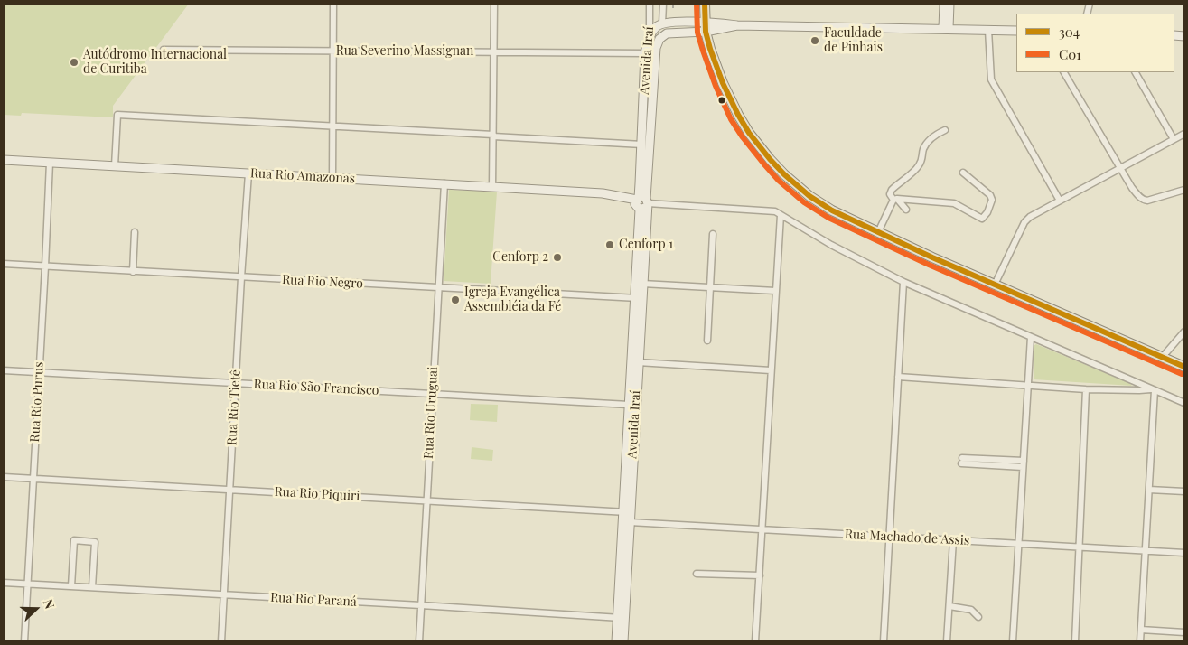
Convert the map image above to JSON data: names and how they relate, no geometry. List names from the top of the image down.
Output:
{
  "streets": {
    "main road": ["Avenida Iraí", "Rua Rio Amazonas"],
    "street": [
      "Rua Severino Massignan",
      "Rua Rio Negro",
      "Rua Rio São Francisco",
      "Rua Rio Purus",
      "Rua Rio Tietê",
      "Rua Rio Uruguai",
      "Rua Rio Piquiri",
      "Rua Machado de Assis",
      "Rua Rio Paraná"
    ]
  },
  "crossings": [
    ["Rua Severino Massignan", "Avenida Iraí"],
    ["Avenida Iraí", "Rua Rio Amazonas"],
    ["Avenida Iraí", "Rua Rio Negro"],
    ["Avenida Iraí", "Rua Rio São Francisco"],
    ["Avenida Iraí", "Rua Rio Piquiri"],
    ["Avenida Iraí", "Rua Machado de Assis"],
    ["Avenida Iraí", "Rua Rio Paraná"],
    ["Rua Rio Amazonas", "Rua Rio Purus"],
    ["Rua Rio Amazonas", "Rua Rio Tietê"],
    ["Rua Rio Amazonas", "Rua Rio Uruguai"],
    ["Rua Rio Negro", "Rua Rio Purus"],
    ["Rua Rio Negro", "Rua Rio Tietê"],
    ["Rua Rio Negro", "Rua Rio Uruguai"],
    ["Rua Rio São Francisco", "Rua Rio Purus"],
    ["Rua Rio São Francisco", "Rua Rio Tietê"],
    ["Rua Rio São Francisco", "Rua Rio Uruguai"],
    ["Rua Rio Purus", "Rua Rio Piquiri"],
    ["Rua Rio Purus", "Rua Rio Paraná"],
    ["Rua Rio Tietê", "Rua Rio Piquiri"],
    ["Rua Rio Tietê", "Rua Rio Paraná"],
    ["Rua Rio Uruguai", "Rua Rio Piquiri"],
    ["Rua Rio Uruguai", "Rua Rio Paraná"]
  ],
  "places": [
    "Faculdade de Pinhais",
    "Autódromo Internacional de Curitiba",
    "Cenforp 1",
    "Cenforp 2",
    "Igreja Evangélica Assembléia da Fé"
  ],
  "lines": ["transit line 304", "transit line C01"],
  "legend": ["304", "C01"],
  "north": "right"
}
